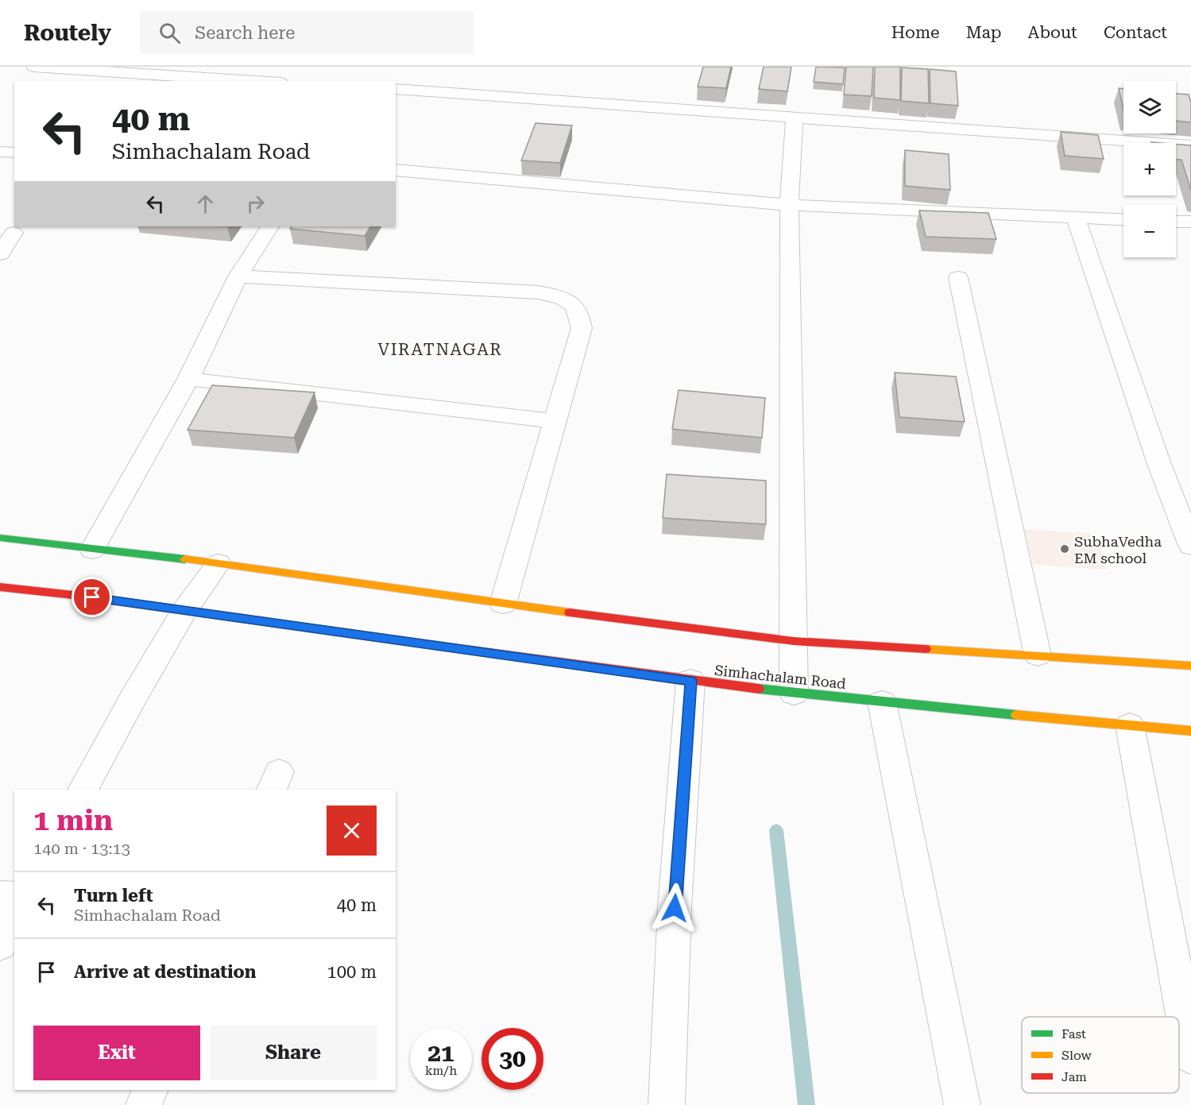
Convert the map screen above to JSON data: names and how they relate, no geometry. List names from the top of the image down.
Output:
{
  "streets": {
    "main road": ["Simhachalam Road"]
  },
  "districts": ["VIRATNAGAR"],
  "places": ["SubhaVedha EM school"],
  "legend": ["Fast", "Slow", "Jam"],
  "page": {
    "header": "Routely",
    "search": "Search here",
    "nav": [
      "Home",
      "Map",
      "About",
      "Contact"
    ],
    "map_buttons": ["+", "−"],
    "turn": ["40 m", "Simhachalam Road"],
    "heading": ["1 min", "140 m · 13:13"],
    "list": [
      {
        "name": "Turn left",
        "note": "Simhachalam Road",
        "value": "40 m"
      },
      {
        "name": "Arrive at destination",
        "value": "100 m"
      }
    ],
    "buttons": ["Exit", "Share"],
    "speed": "21 km/h",
    "limit": "30"
  }
}
